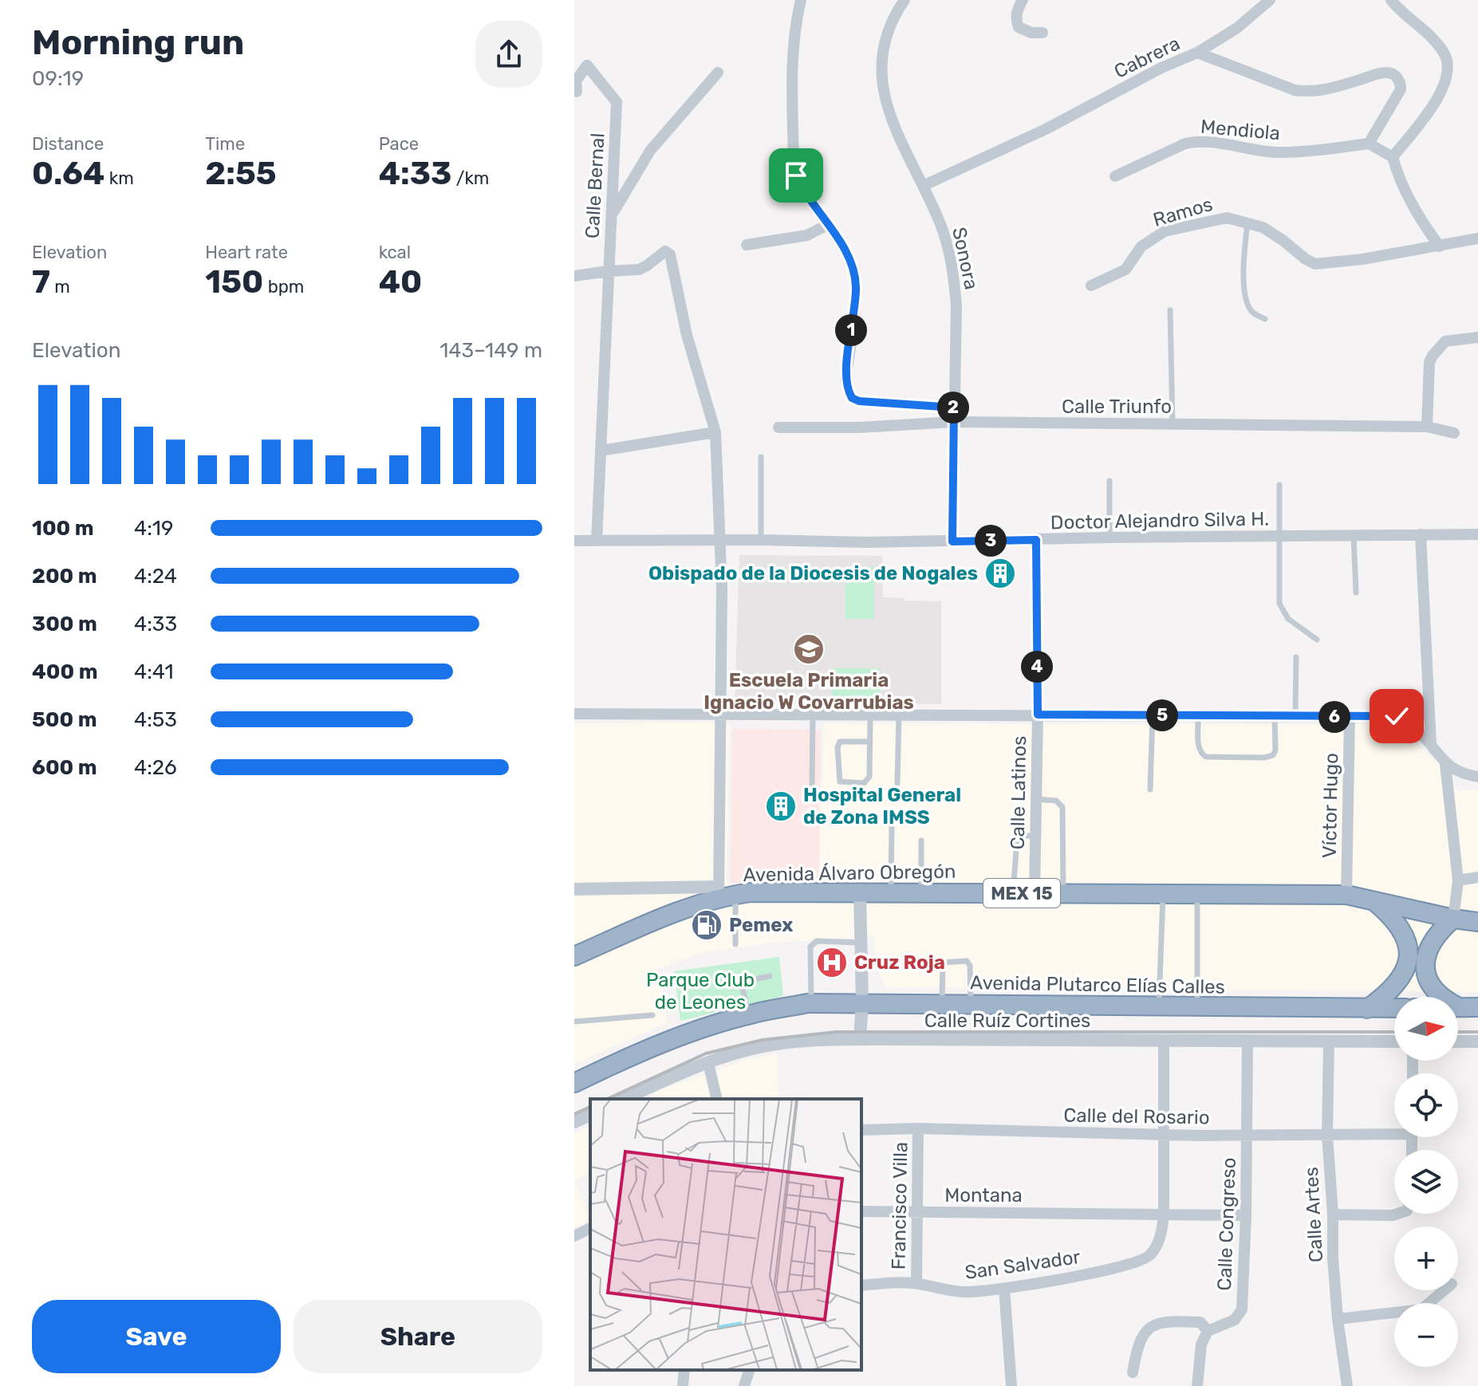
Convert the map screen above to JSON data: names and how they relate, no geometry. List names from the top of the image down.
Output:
{
  "streets": {
    "highway": ["Avenida Álvaro Obregón", "MEX 15", "Avenida Plutarco Elías Calles"],
    "street": [
      "Cabrera",
      "Mendiola",
      "Calle Bernal",
      "Ramos",
      "Sonora",
      "Calle Triunfo",
      "Doctor Alejandro Silva H.",
      "Calle Latinos",
      "Víctor Hugo",
      "Calle Ruíz Cortines",
      "Calle del Rosario",
      "Montana",
      "Francisco Villa",
      "Calle Artes",
      "Calle Congreso",
      "San Salvador"
    ]
  },
  "crossings": [
    ["Cabrera", "Mendiola"],
    ["Cabrera", "Sonora"],
    ["Calle Bernal", "Doctor Alejandro Silva H."],
    ["Sonora", "Calle Triunfo"],
    ["Sonora", "Doctor Alejandro Silva H."],
    ["Doctor Alejandro Silva H.", "Calle Latinos"],
    ["Calle Latinos", "Avenida Álvaro Obregón"],
    ["Víctor Hugo", "Avenida Álvaro Obregón"],
    ["Calle Ruíz Cortines", "Calle Artes"],
    ["Calle Ruíz Cortines", "Calle Congreso"],
    ["Calle del Rosario", "Francisco Villa"],
    ["Calle del Rosario", "Calle Artes"],
    ["Calle del Rosario", "Calle Congreso"],
    ["Montana", "Francisco Villa"],
    ["Montana", "Calle Congreso"],
    ["Montana", "San Salvador"],
    ["Francisco Villa", "San Salvador"]
  ],
  "parks": ["Parque Club de Leones"],
  "places": {
    "building": ["Obispado de la Diocesis de Nogales", "Hospital General de Zona IMSS"],
    "school or university": ["Escuela Primaria Ignacio W Covarrubias"],
    "fuel station": ["Pemex"],
    "hospital": ["Cruz Roja"]
  },
  "north": "right",
  "page": {
    "heading": ["Morning run", "09:19"],
    "stats": [
      ["Distance", "0.64 km"],
      ["Time", "2:55"],
      ["Pace", "4:33 /km"],
      ["Elevation", "7 m"],
      ["Heart rate", "150 bpm"],
      ["kcal", "40"]
    ],
    "pins": [
      "1",
      "2",
      "3",
      "4",
      "5",
      "6"
    ],
    "chart": ["Elevation", "143–149 m"],
    "list": [
      {
        "name": "100 m",
        "note": "4:19"
      },
      {
        "name": "200 m",
        "note": "4:24"
      },
      {
        "name": "300 m",
        "note": "4:33"
      },
      {
        "name": "400 m",
        "note": "4:41"
      },
      {
        "name": "500 m",
        "note": "4:53"
      },
      {
        "name": "600 m",
        "note": "4:26"
      }
    ],
    "map_buttons": ["+", "−"],
    "buttons": ["Save", "Share"]
  }
}
